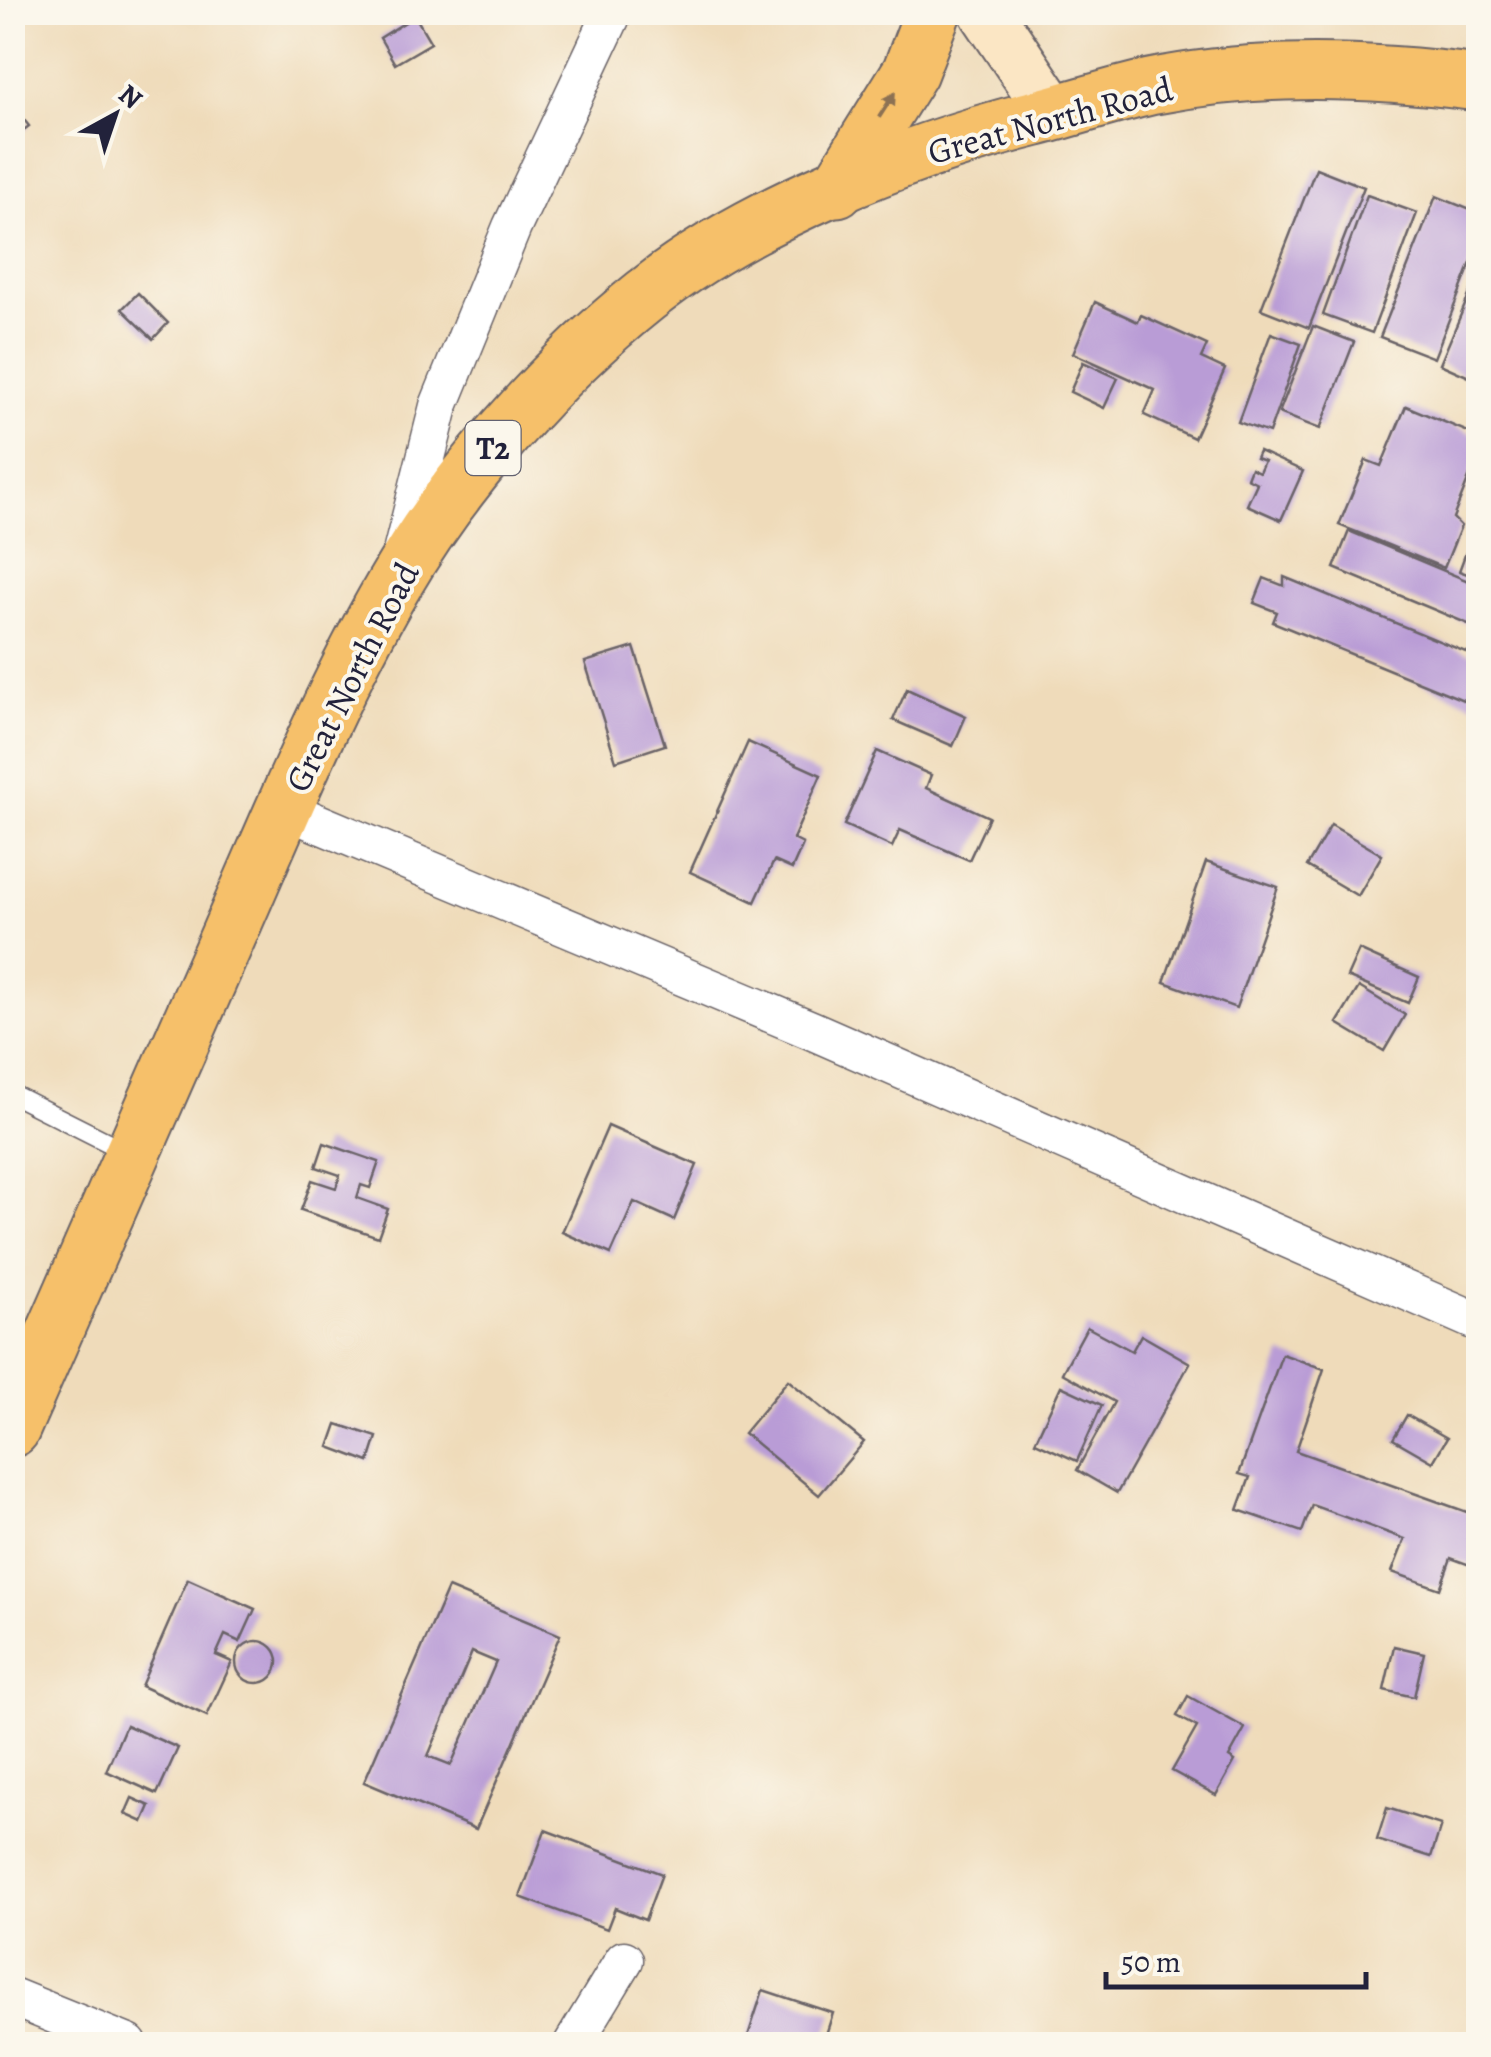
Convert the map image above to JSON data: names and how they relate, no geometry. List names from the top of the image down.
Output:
{
  "streets": {
    "highway": ["Great North Road", "T2"]
  },
  "scale_bar": "50 m",
  "north": "top right"
}
